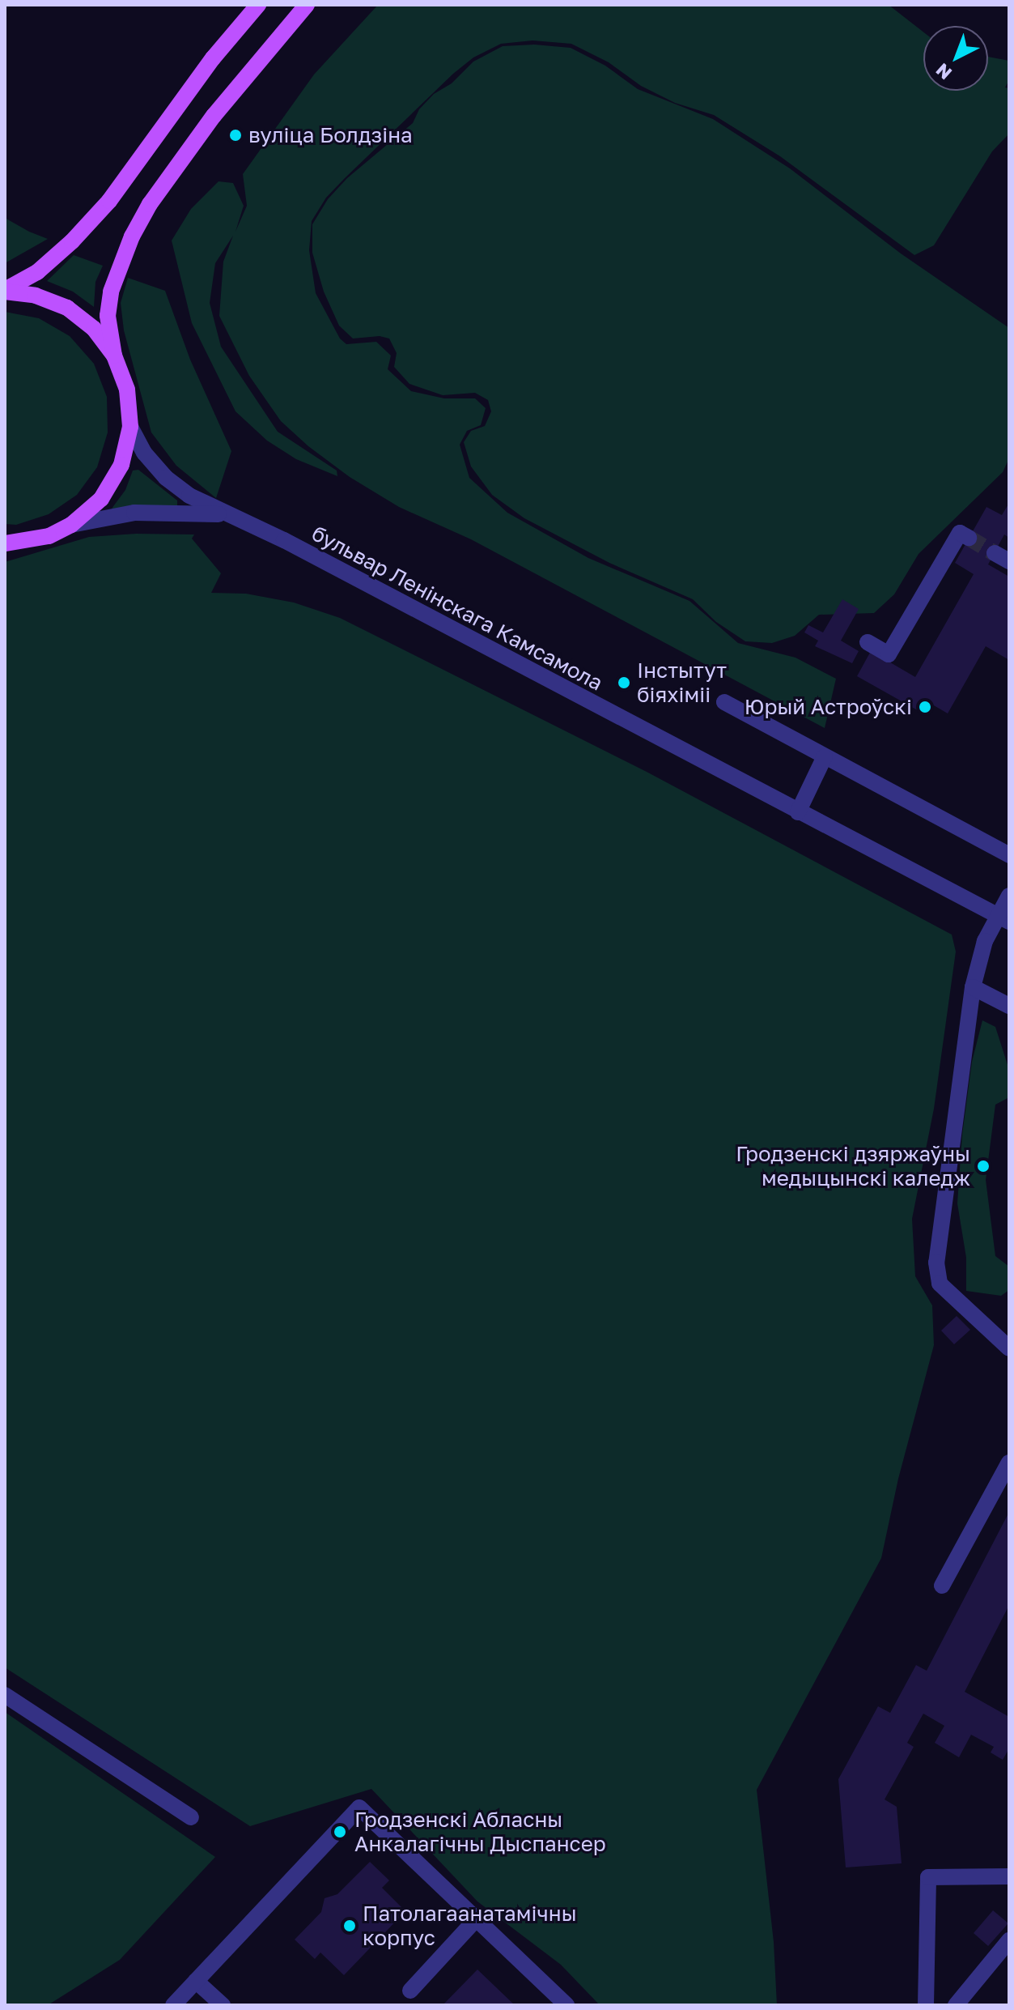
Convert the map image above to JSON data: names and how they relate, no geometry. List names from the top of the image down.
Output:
{
  "streets": {
    "street": ["бульвар Ленінскага Камсамола"]
  },
  "places": [
    "вуліца Болдзіна",
    "Інстытут біяхіміі",
    "Юрый Астроўскі",
    "Гродзенскі дзяржаўны медыцынскі каледж",
    "Гродзенскі Абласны Анкалагічны Дыспансер",
    "Патолагаанатамічны корпус"
  ],
  "north": "bottom left"
}
